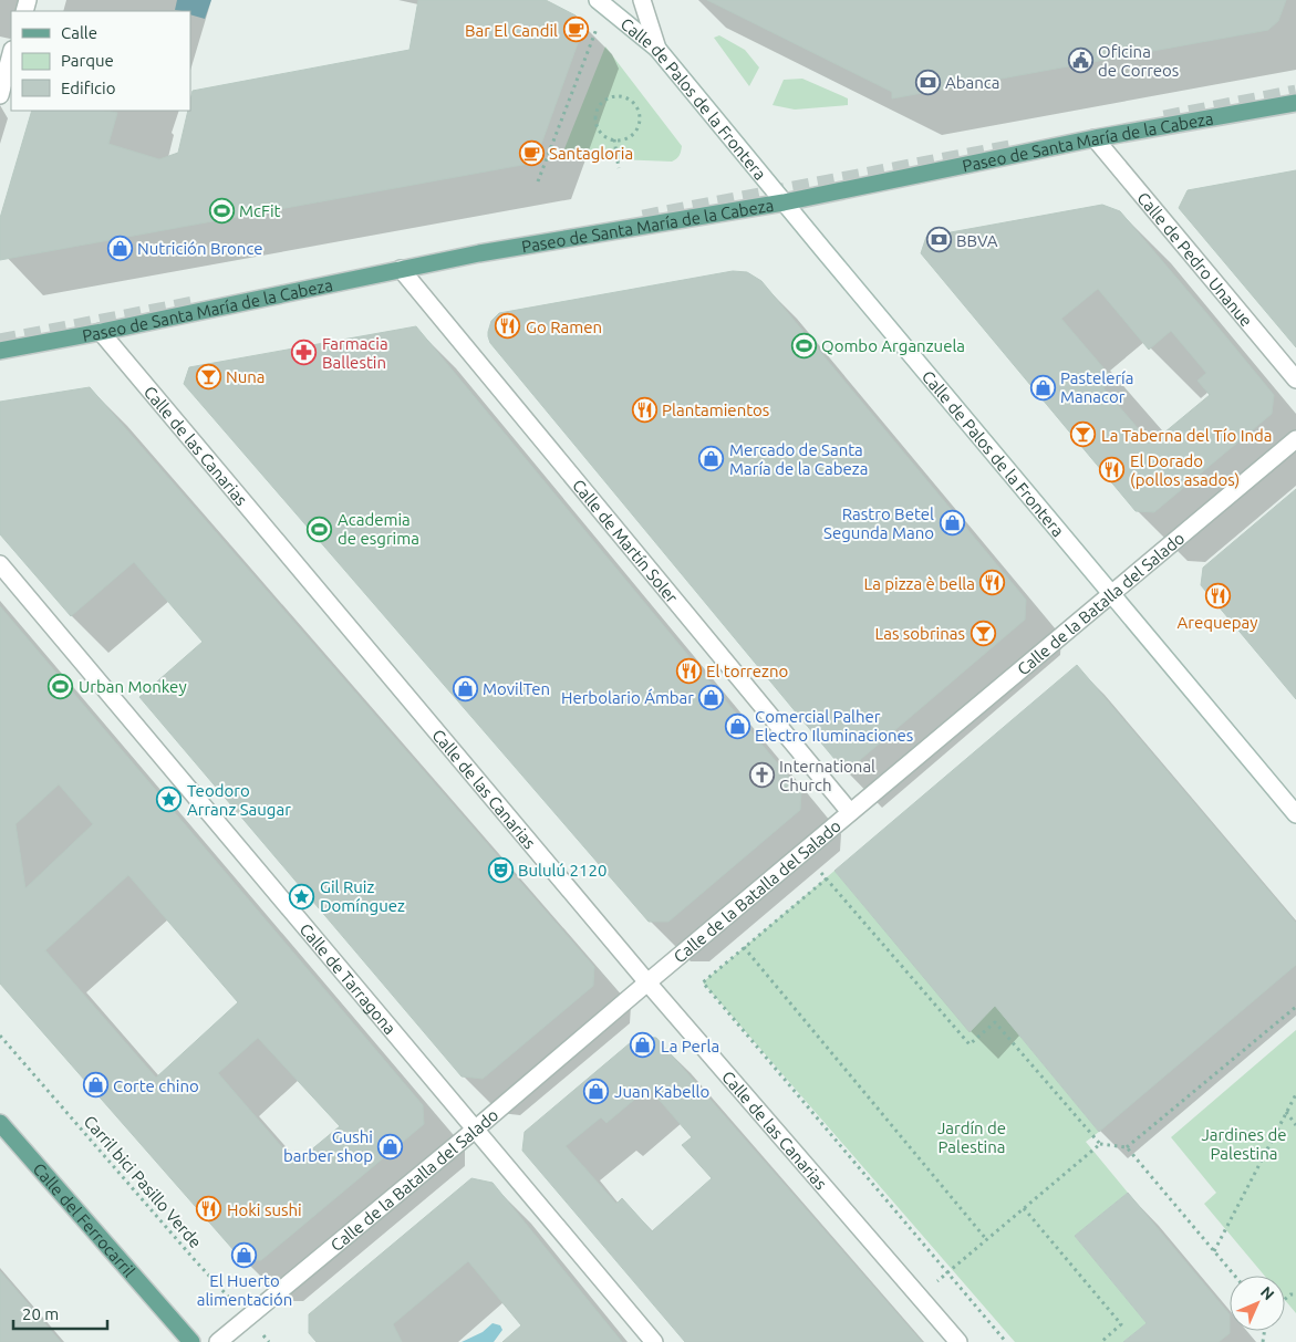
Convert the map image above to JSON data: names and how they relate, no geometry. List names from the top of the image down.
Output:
{
  "streets": {
    "main road": ["Paseo de Santa María de la Cabeza", "Calle del Ferrocarril"],
    "street": [
      "Calle de Palos de la Frontera",
      "Calle de Pedro Unanue",
      "Calle de las Canarias",
      "Calle de Martín Soler",
      "Calle de la Batalla del Salado",
      "Calle de Tarragona"
    ],
    "path": ["Carril bici Pasillo Verde"]
  },
  "crossings": [
    ["Calle de Palos de la Frontera", "Paseo de Santa María de la Cabeza"],
    ["Calle de Palos de la Frontera", "Calle de la Batalla del Salado"],
    ["Paseo de Santa María de la Cabeza", "Calle de Pedro Unanue"],
    ["Paseo de Santa María de la Cabeza", "Calle de las Canarias"],
    ["Paseo de Santa María de la Cabeza", "Calle de Martín Soler"],
    ["Calle de las Canarias", "Calle de la Batalla del Salado"],
    ["Calle de Martín Soler", "Calle de la Batalla del Salado"],
    ["Calle de la Batalla del Salado", "Calle de Tarragona"],
    ["Calle de la Batalla del Salado", "Carril bici Pasillo Verde"]
  ],
  "parks": ["Jardín de Palestina", "Jardines de Palestina"],
  "places": {
    "cafe": ["Bar El Candil", "Santagloria"],
    "public building": ["Oficina de Correos"],
    "bank": ["Abanca", "BBVA"],
    "sports": [
      "McFit",
      "Qombo Arganzuela",
      "Academia de esgrima",
      "Urban Monkey"
    ],
    "shop": [
      "Nutrición Bronce",
      "Pastelería Manacor",
      "Mercado de Santa María de la Cabeza",
      "Rastro Betel Segunda Mano",
      "MovilTen",
      "Herbolario Ámbar",
      "Comercial Palher Electro Iluminaciones",
      "La Perla",
      "Corte chino",
      "Juan Kabello",
      "Gushi barber shop",
      "El Huerto alimentación"
    ],
    "restaurant": [
      "Go Ramen",
      "Plantamientos",
      "El Dorado (pollos asados)",
      "La pizza è bella",
      "Arequepay",
      "El torrezno",
      "Hoki sushi"
    ],
    "pharmacy": ["Farmacia Ballestin"],
    "bar": ["Nuna", "La Taberna del Tío Inda", "Las sobrinas"],
    "church": ["International Church"],
    "place": ["Teodoro Arranz Saugar", "Gil Ruiz Domínguez"],
    "theatre": ["Bululú 2120"]
  },
  "legend": ["Calle", "Parque", "Edificio"],
  "scale_bar": "20 m",
  "north": "top right"
}
